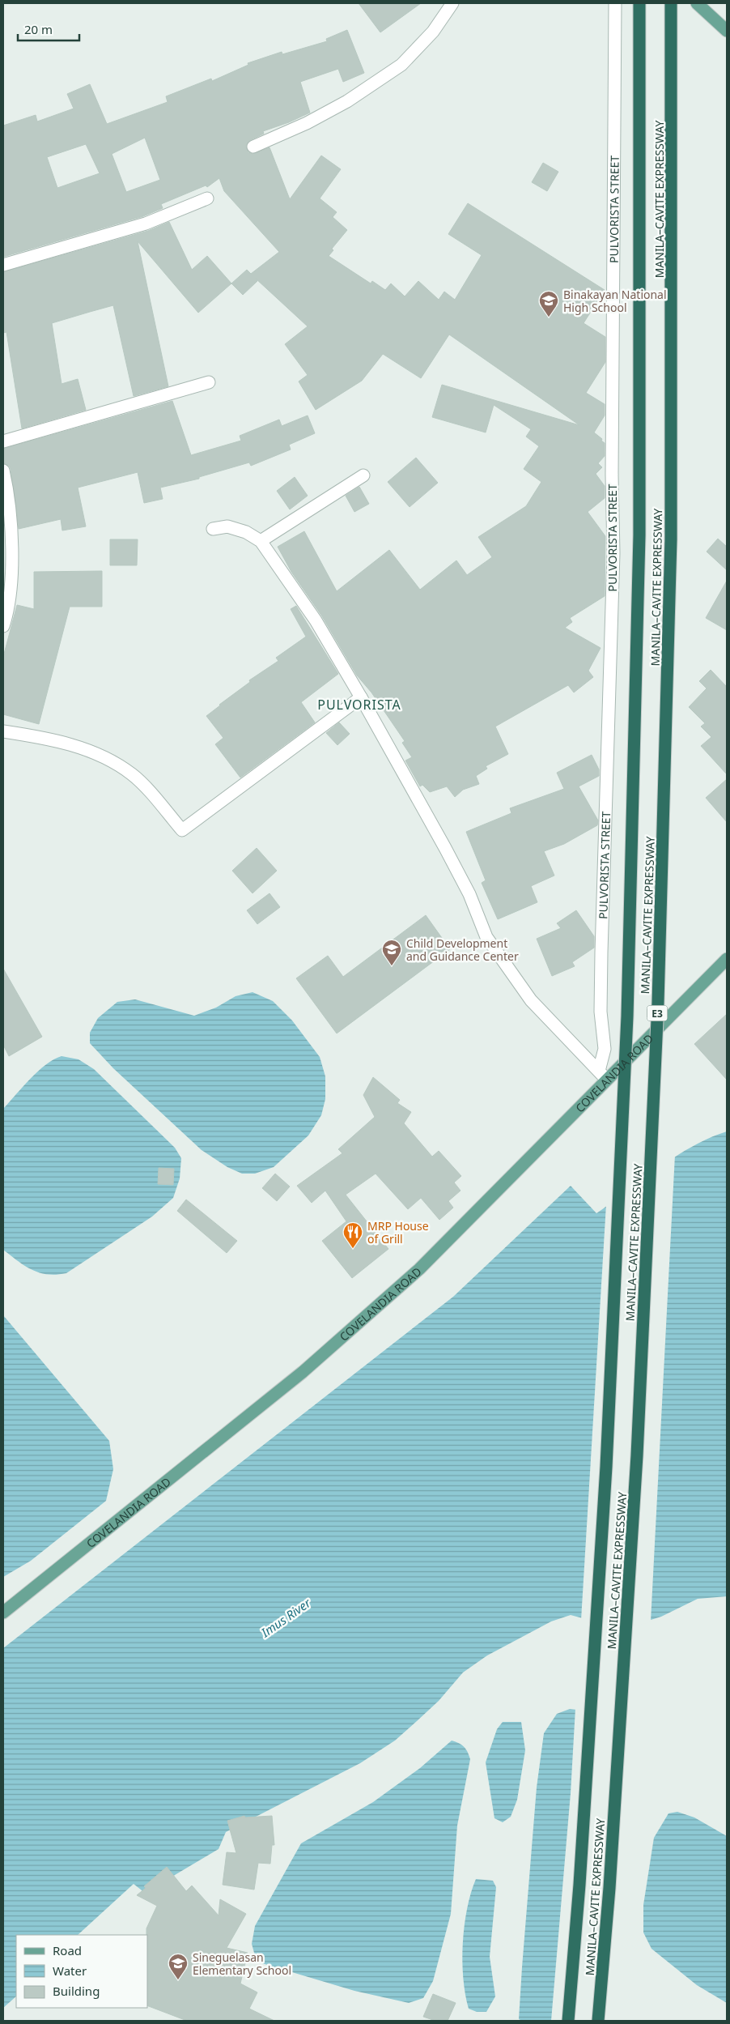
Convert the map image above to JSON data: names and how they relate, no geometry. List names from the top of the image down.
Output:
{
  "streets": {
    "highway": ["MANILA–CAVITE EXPRESSWAY", "E3"],
    "main road": ["COVELANDIA ROAD"],
    "street": ["PULVORISTA STREET"]
  },
  "crossings": [
    ["PULVORISTA STREET", "COVELANDIA ROAD"]
  ],
  "districts": ["PULVORISTA"],
  "water": ["Imus River"],
  "places": {
    "school or university": ["Binakayan National High School", "Child Development and Guidance Center", "Sineguelasan Elementary School"],
    "restaurant": ["MRP House of Grill"]
  },
  "legend": ["Road", "Water", "Building"],
  "scale_bar": "20 m"
}
